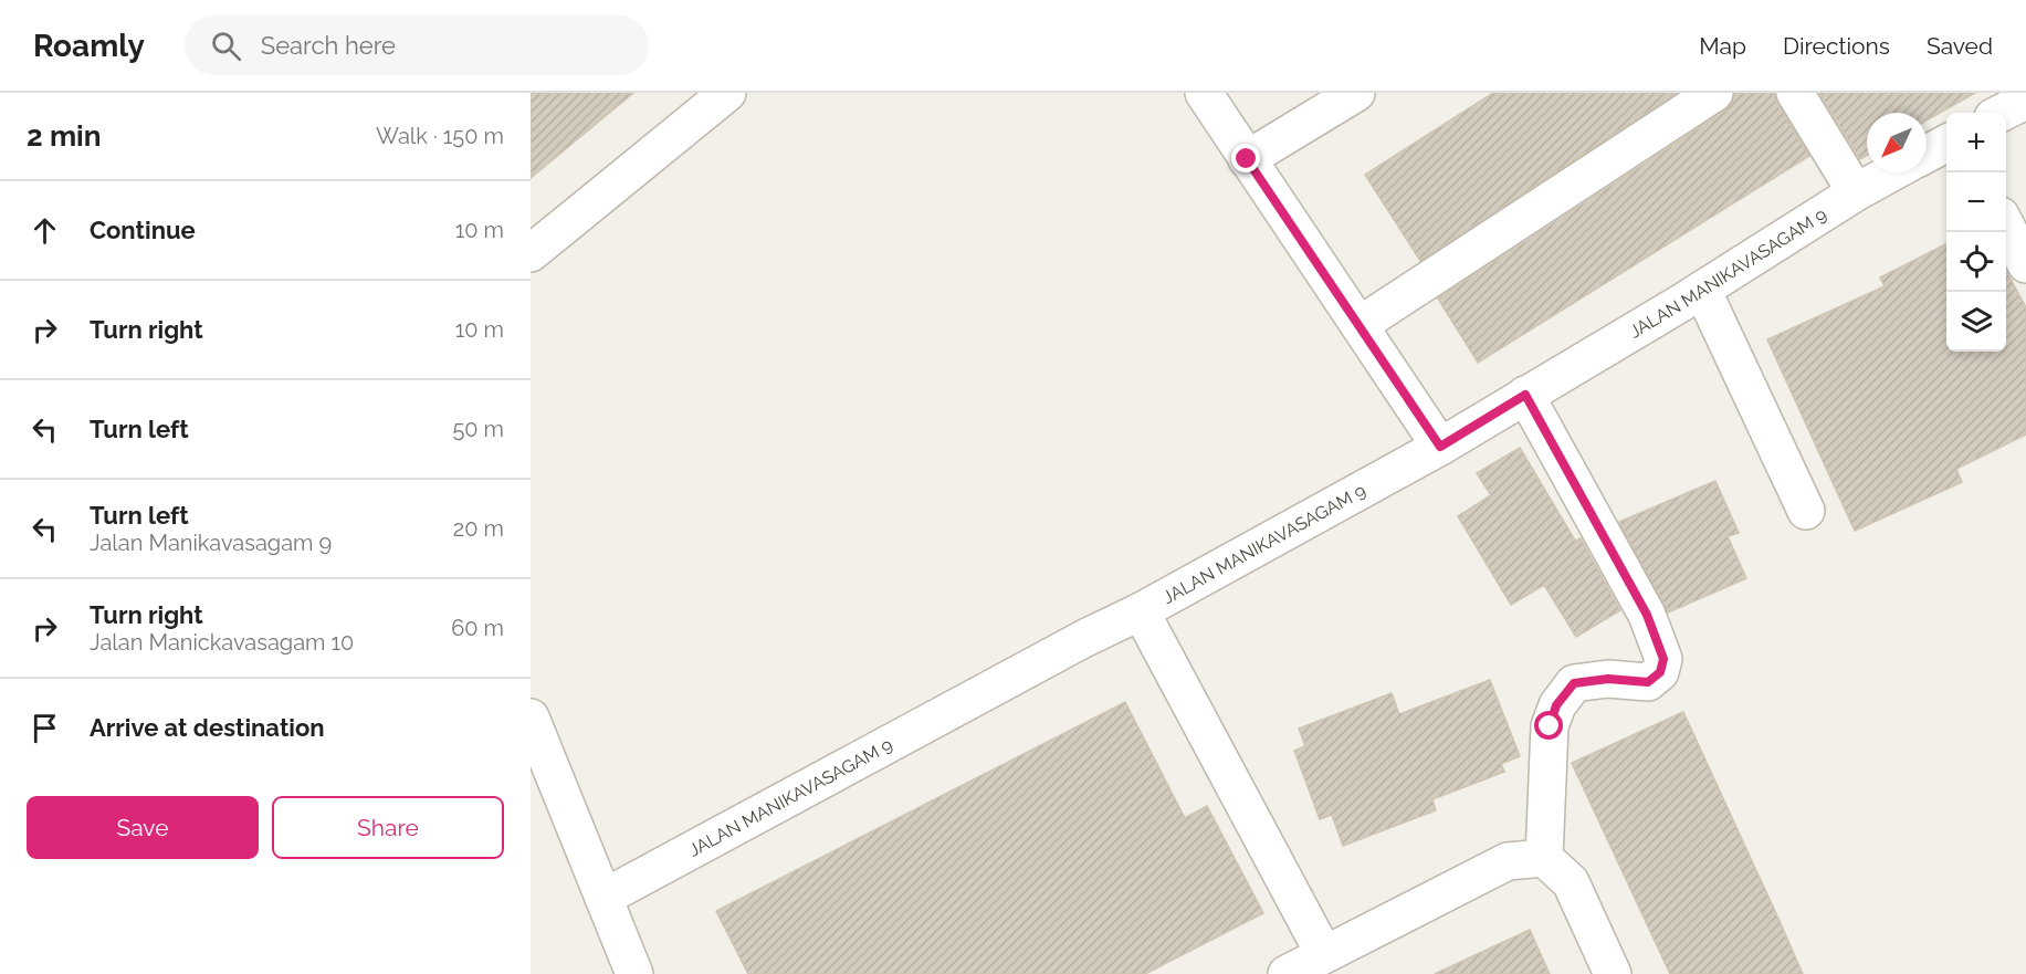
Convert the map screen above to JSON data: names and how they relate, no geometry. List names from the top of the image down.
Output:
{
  "streets": {
    "street": ["JALAN MANIKAVASAGAM 9"]
  },
  "north": "bottom left",
  "page": {
    "header": "Roamly",
    "search": "Search here",
    "nav": ["Map", "Directions", "Saved"],
    "heading": ["2 min", "Walk · 150 m"],
    "map_buttons": ["+", "−"],
    "list": [
      ["Continue", "10 m"],
      ["Turn right", "10 m"],
      ["Turn left", "50 m"],
      ["Turn left", "Jalan Manikavasagam 9", "20 m"],
      ["Turn right", "Jalan Manickavasagam 10", "60 m"],
      "Arrive at destination"
    ],
    "buttons": ["Save", "Share"]
  }
}
